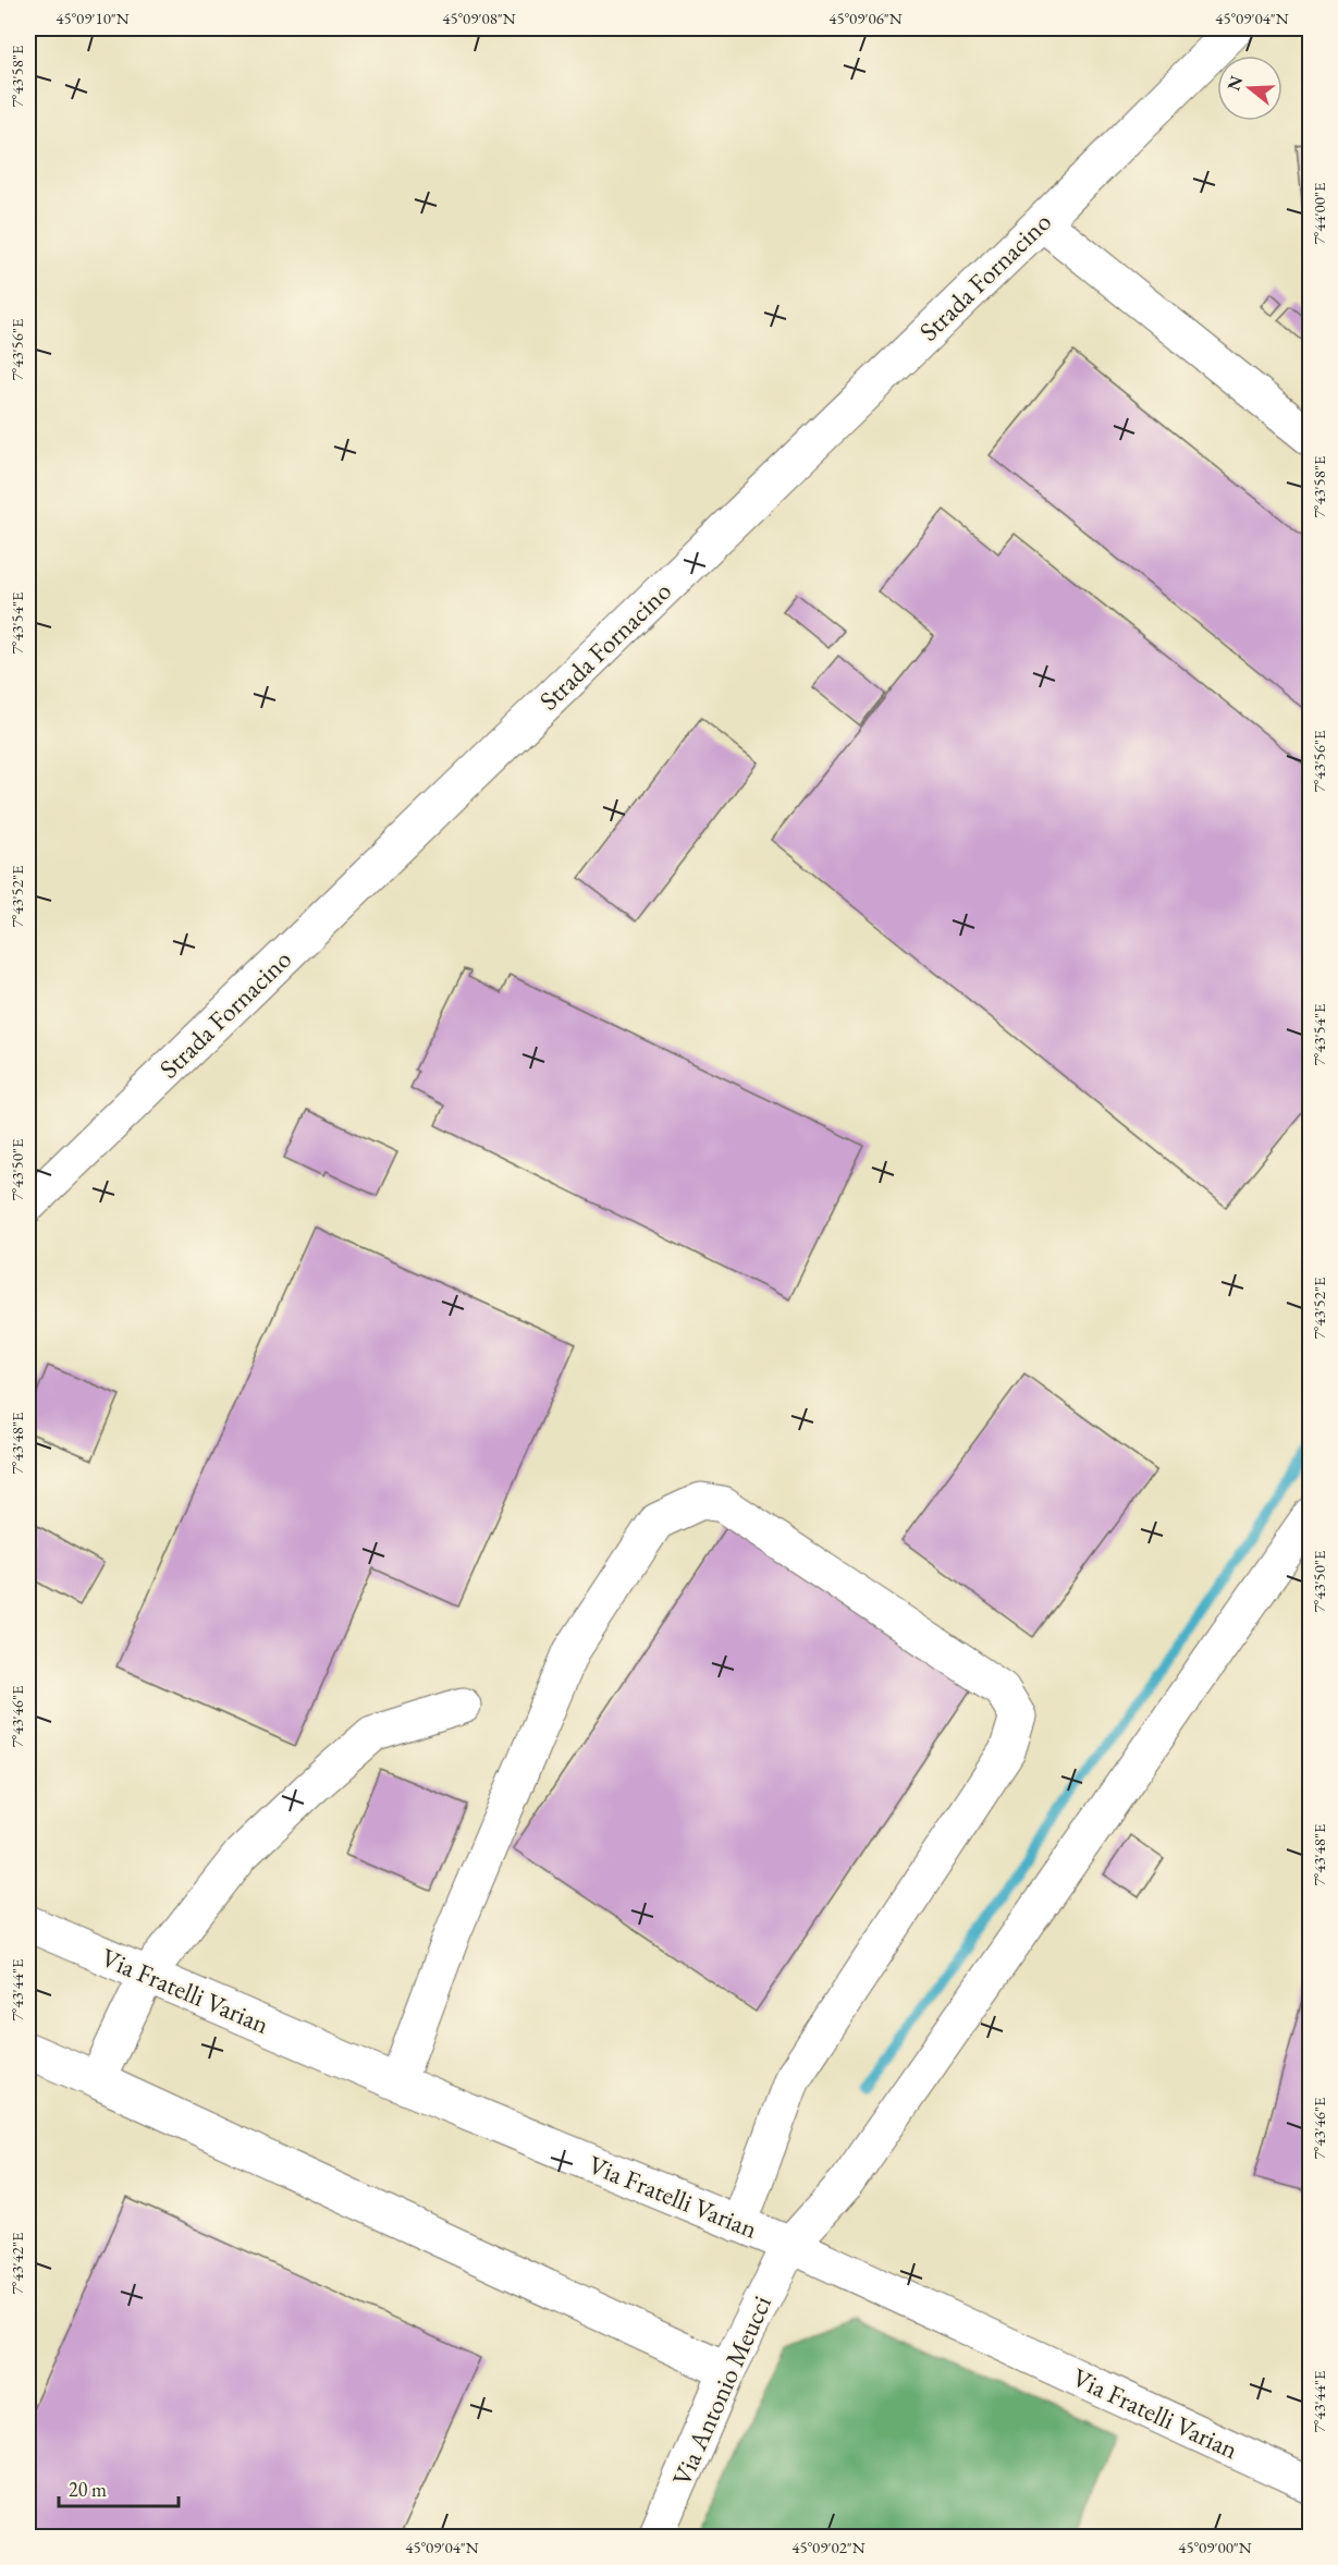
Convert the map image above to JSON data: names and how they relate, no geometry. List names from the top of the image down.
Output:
{
  "streets": {
    "street": ["Strada Fornacino", "Via Fratelli Varian", "Via Antonio Meucci"]
  },
  "crossings": [
    ["Via Fratelli Varian", "Via Antonio Meucci"]
  ],
  "scale_bar": "20 m",
  "north": "left",
  "coordinates": [
    "45°09'10\"N",
    "45°09'08\"N",
    "45°09'06\"N",
    "45°09'04\"N",
    "7°43'58\"E",
    "7°44'00\"E",
    "7°43'56\"E",
    "7°43'54\"E",
    "7°43'52\"E",
    "7°43'50\"E",
    "7°43'48\"E",
    "7°43'46\"E",
    "7°43'44\"E",
    "7°43'42\"E",
    "45°09'02\"N",
    "45°09'00\"N"
  ]
}
